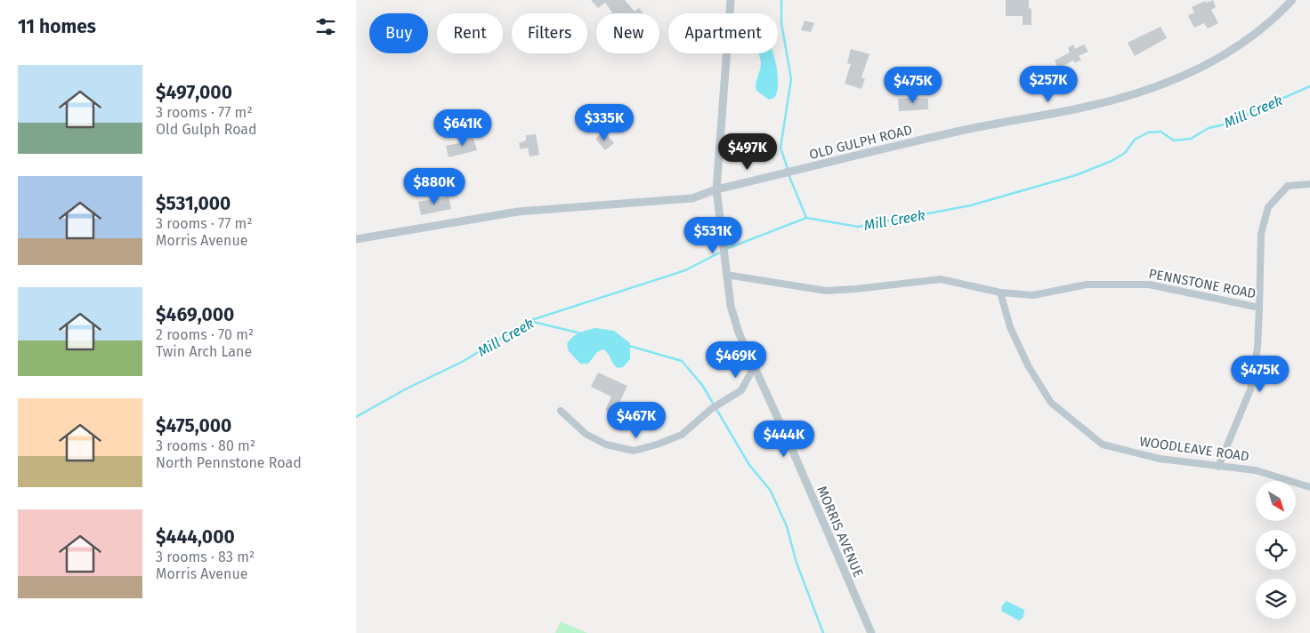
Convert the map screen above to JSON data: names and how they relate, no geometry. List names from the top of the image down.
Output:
{
  "streets": {
    "street": [
      "OLD GULPH ROAD",
      "PENNSTONE ROAD",
      "WOODLEAVE ROAD",
      "MORRIS AVENUE"
    ]
  },
  "crossings": [
    ["OLD GULPH ROAD", "MORRIS AVENUE"],
    ["PENNSTONE ROAD", "WOODLEAVE ROAD"],
    ["PENNSTONE ROAD", "MORRIS AVENUE"]
  ],
  "water": ["Mill Creek"],
  "north": "bottom right",
  "page": {
    "heading": "11 homes",
    "chip": [
      "Buy",
      "Rent",
      "Filters",
      "New",
      "Apartment"
    ],
    "list": [
      {
        "name": "$497,000",
        "note": "3 rooms · 77 m² · Old Gulph Road"
      },
      {
        "name": "$531,000",
        "note": "3 rooms · 77 m² · Morris Avenue"
      },
      {
        "name": "$469,000",
        "note": "2 rooms · 70 m² · Twin Arch Lane"
      },
      {
        "name": "$475,000",
        "note": "3 rooms · 80 m² · North Pennstone Road"
      },
      {
        "name": "$444,000",
        "note": "3 rooms · 83 m² · Morris Avenue"
      }
    ],
    "price": [
      "$257K",
      "$475K",
      "$335K",
      "$641K",
      "$497K",
      "$880K",
      "$531K",
      "$469K",
      "$475K",
      "$467K",
      "$444K"
    ]
  }
}
